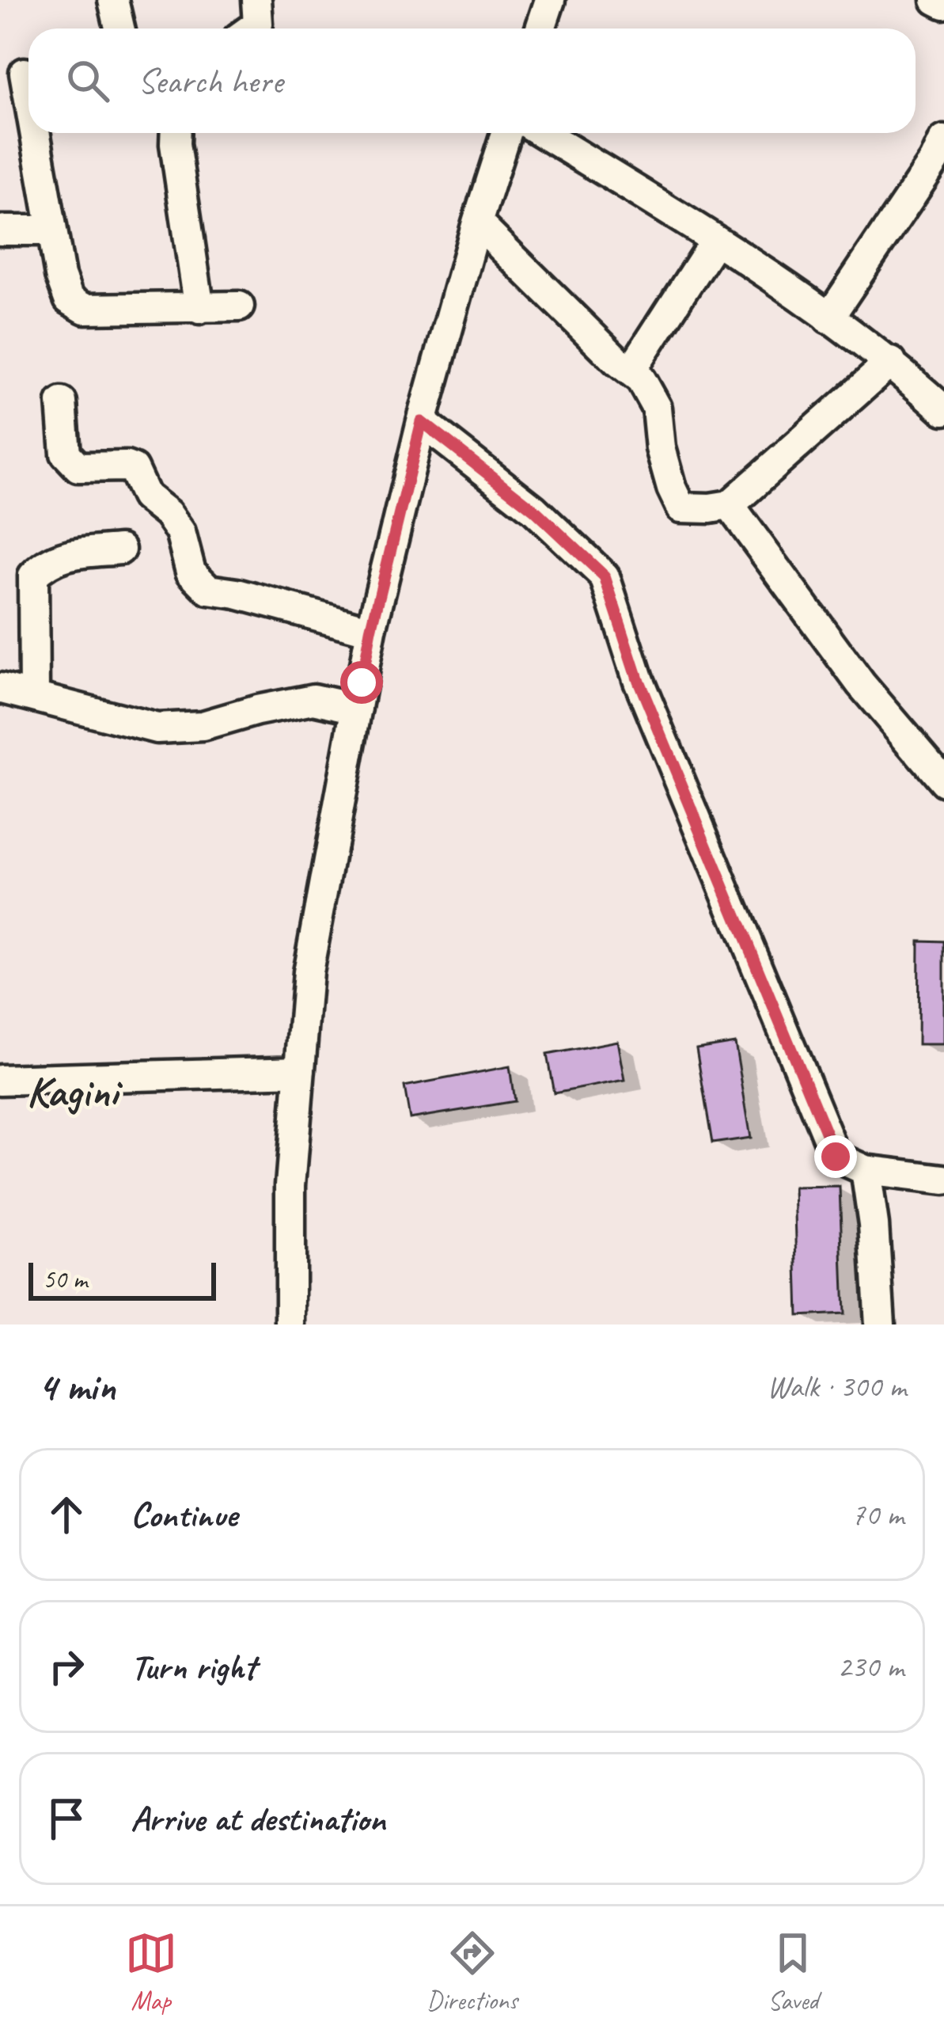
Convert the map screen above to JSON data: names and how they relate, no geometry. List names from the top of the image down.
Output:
{
  "districts": ["Kagini"],
  "scale_bar": "50 m",
  "page": {
    "search": "Search here",
    "scale": "50 m",
    "heading": ["4 min", "Walk · 300 m"],
    "list": [
      ["Continue", "70 m"],
      ["Turn right", "230 m"],
      "Arrive at destination"
    ],
    "nav": ["Map", "Directions", "Saved"]
  }
}
